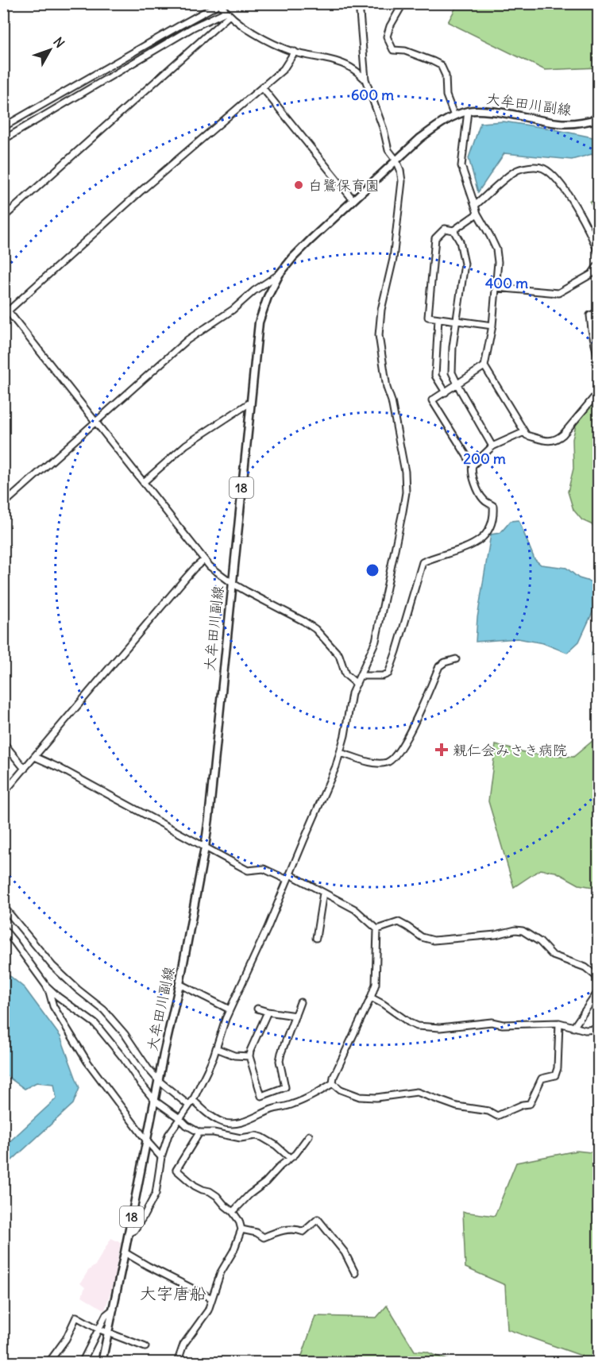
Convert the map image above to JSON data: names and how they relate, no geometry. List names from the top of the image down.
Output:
{
  "streets": {
    "main road": ["大牟田川副線", "18"]
  },
  "districts": ["大字唐船"],
  "places": {
    "other": ["白鷺保育園"],
    "health": ["親仁会みさき病院"]
  },
  "north": "top right",
  "rings": ["600 m", "400 m", "200 m"]
}
